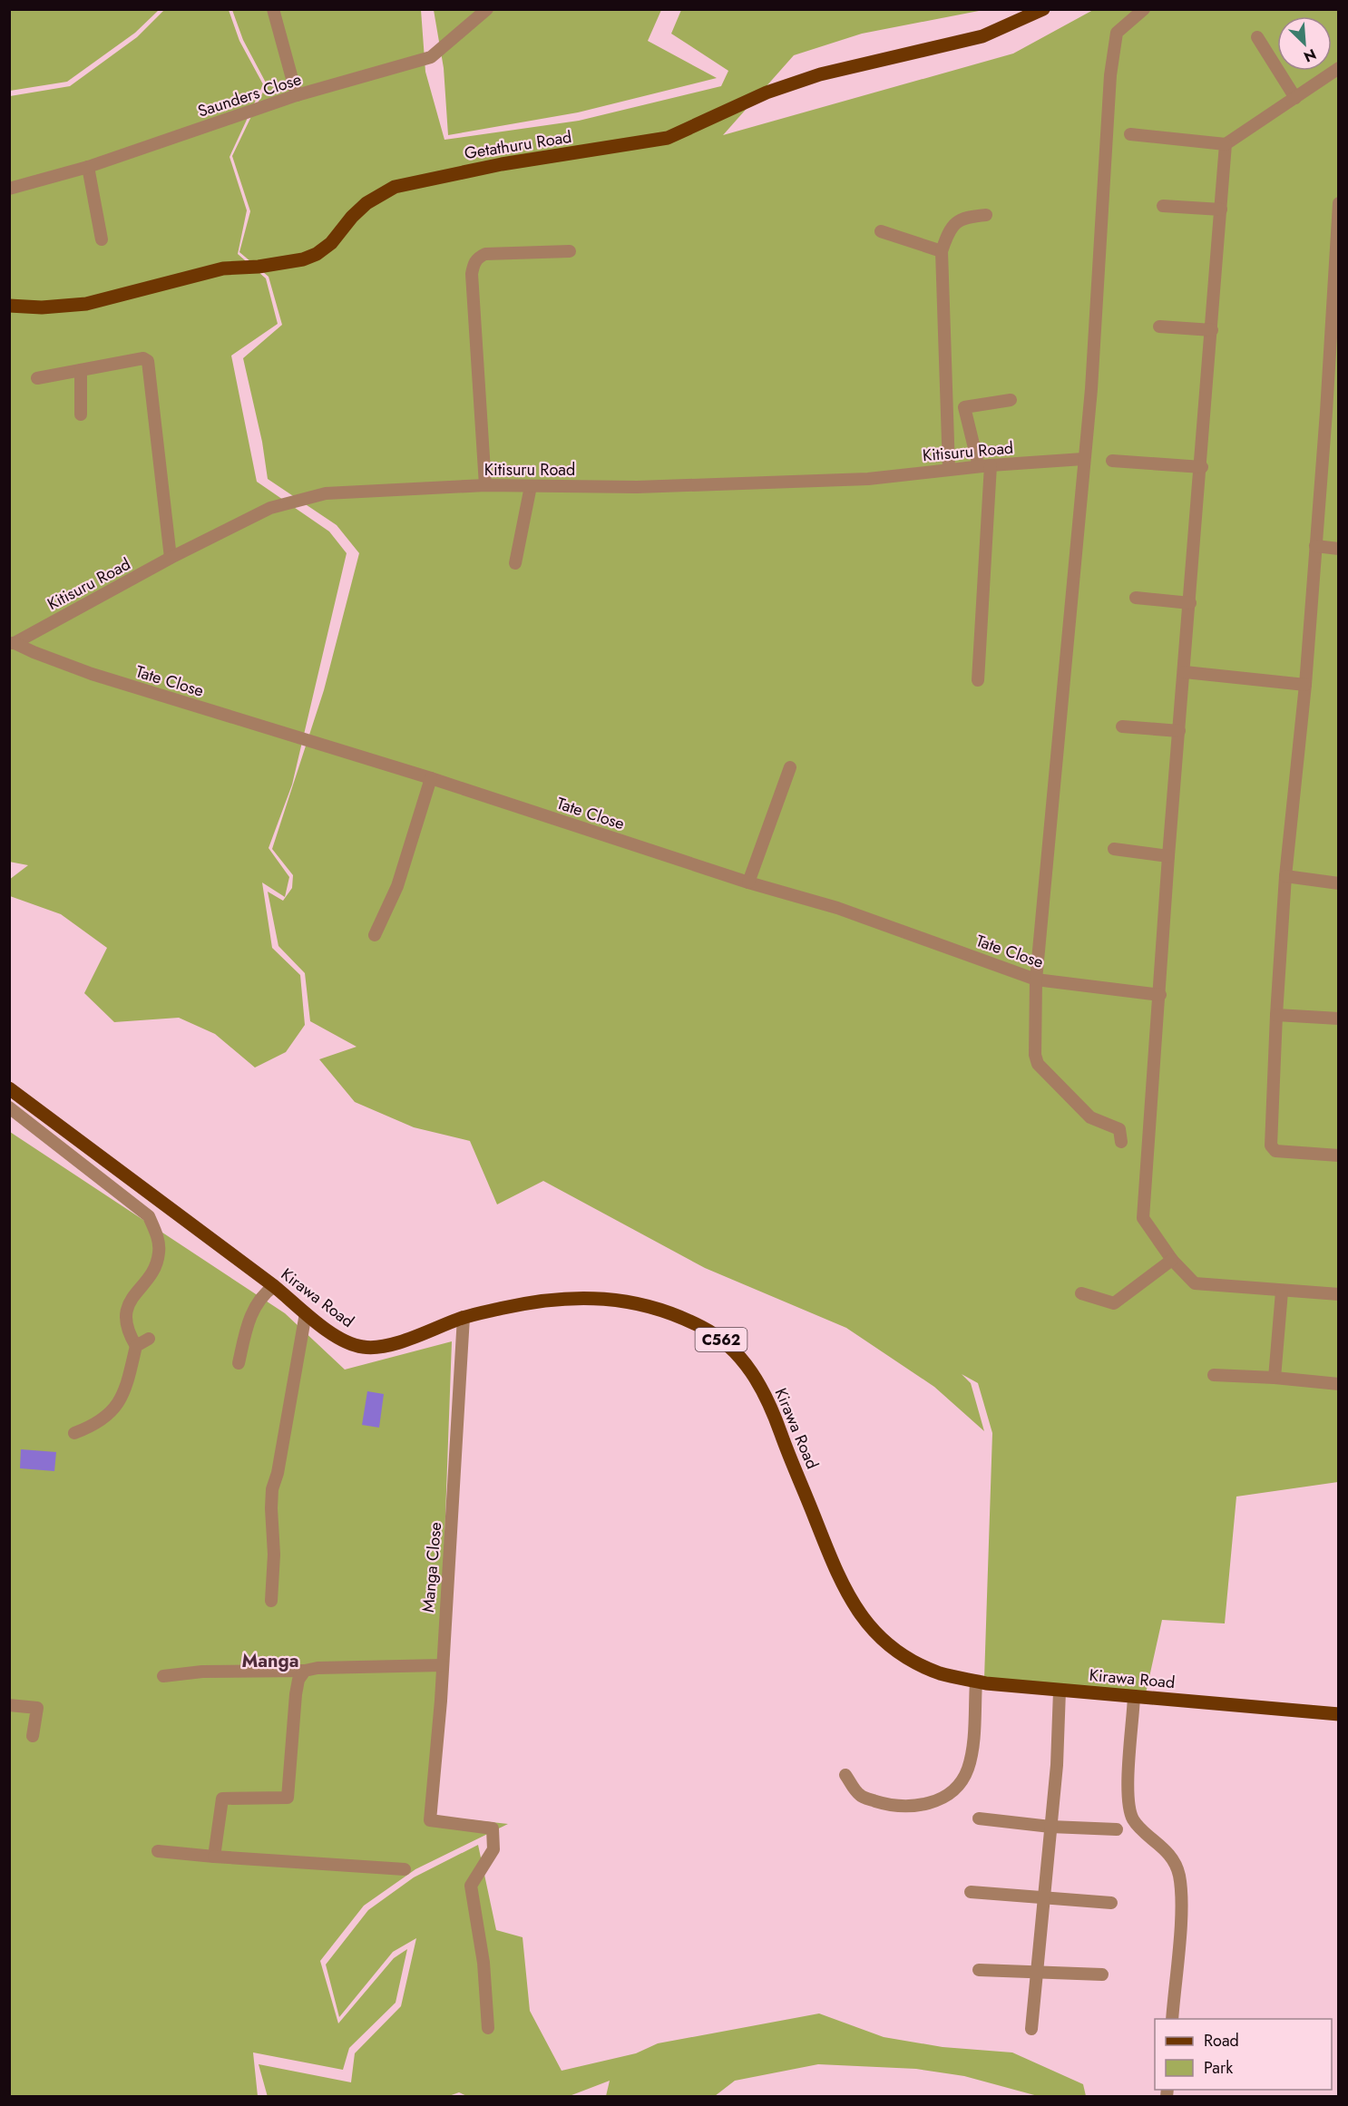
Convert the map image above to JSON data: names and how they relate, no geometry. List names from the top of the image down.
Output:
{
  "streets": {
    "main road": ["Getathuru Road", "Kirawa Road", "C562"],
    "street": [
      "Saunders Close",
      "Kitisuru Road",
      "Tate Close",
      "Manga Close"
    ]
  },
  "crossings": [
    ["Kitisuru Road", "Tate Close"],
    ["Kirawa Road", "Manga Close"]
  ],
  "districts": ["Manga"],
  "legend": ["Road", "Park"],
  "north": "bottom right"
}
